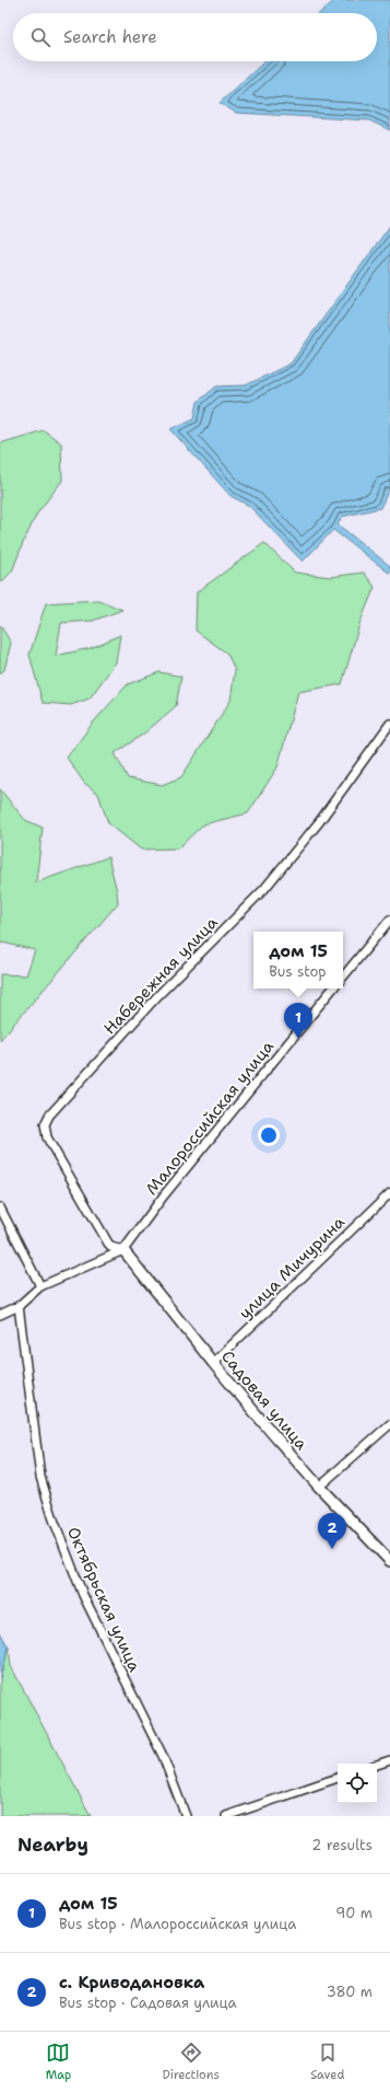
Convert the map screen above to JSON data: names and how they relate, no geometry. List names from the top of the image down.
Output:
{
  "streets": {
    "street": [
      "Набережная улица",
      "Малороссийская улица",
      "улица Мичурина",
      "Садовая улица",
      "Октябрьская улица"
    ]
  },
  "crossings": [
    ["Набережная улица", "Малороссийская улица"],
    ["Набережная улица", "Садовая улица"],
    ["Малороссийская улица", "Садовая улица"],
    ["улица Мичурина", "Садовая улица"]
  ],
  "page": {
    "search": "Search here",
    "popup": ["дом 15", "Bus stop"],
    "pins": ["1", "2"],
    "heading": ["Nearby", "2 results"],
    "list": [
      {
        "mark": "1",
        "name": "дом 15",
        "note": "Bus stop · Малороссийская улица",
        "value": "90 m"
      },
      {
        "mark": "2",
        "name": "с. Криводановка",
        "note": "Bus stop · Садовая улица",
        "value": "380 m"
      }
    ],
    "nav": ["Map", "Directions", "Saved"]
  }
}
